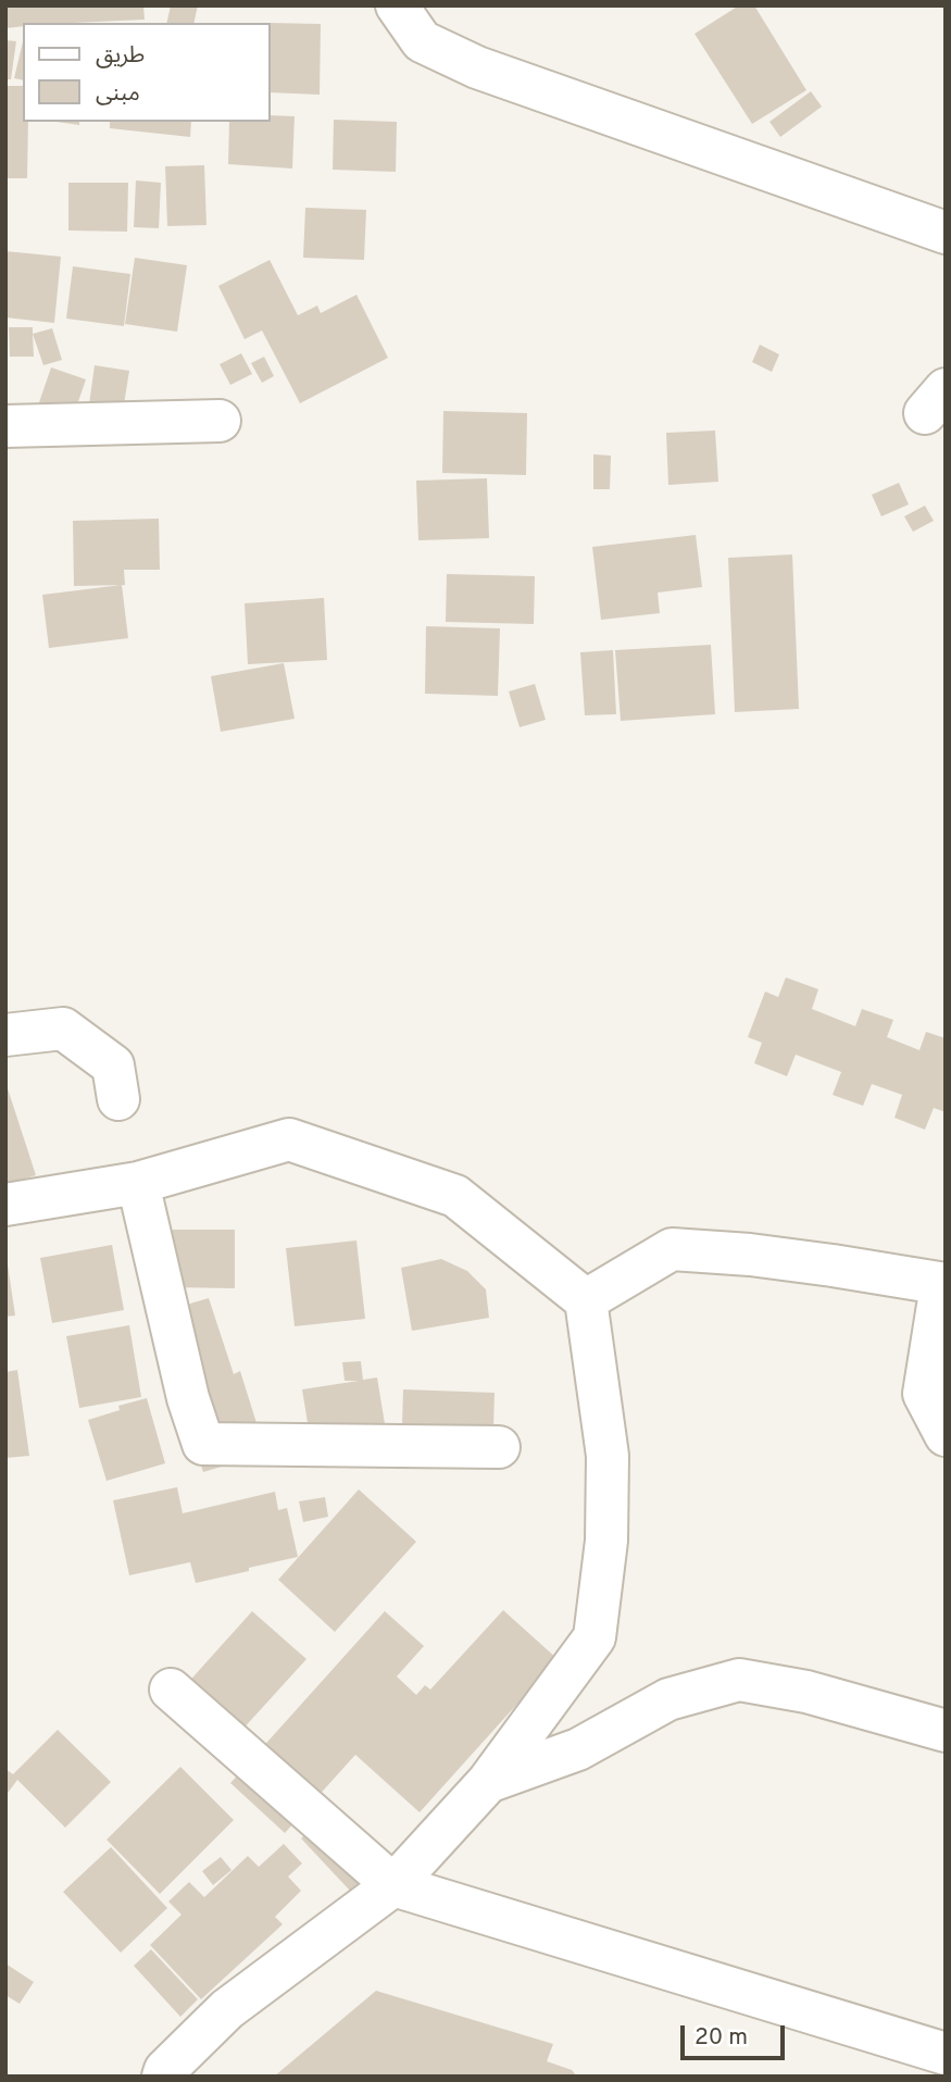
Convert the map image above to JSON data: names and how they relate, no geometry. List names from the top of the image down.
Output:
{
  "legend": ["طريق", "مبنى"],
  "scale_bar": "20 m"
}
